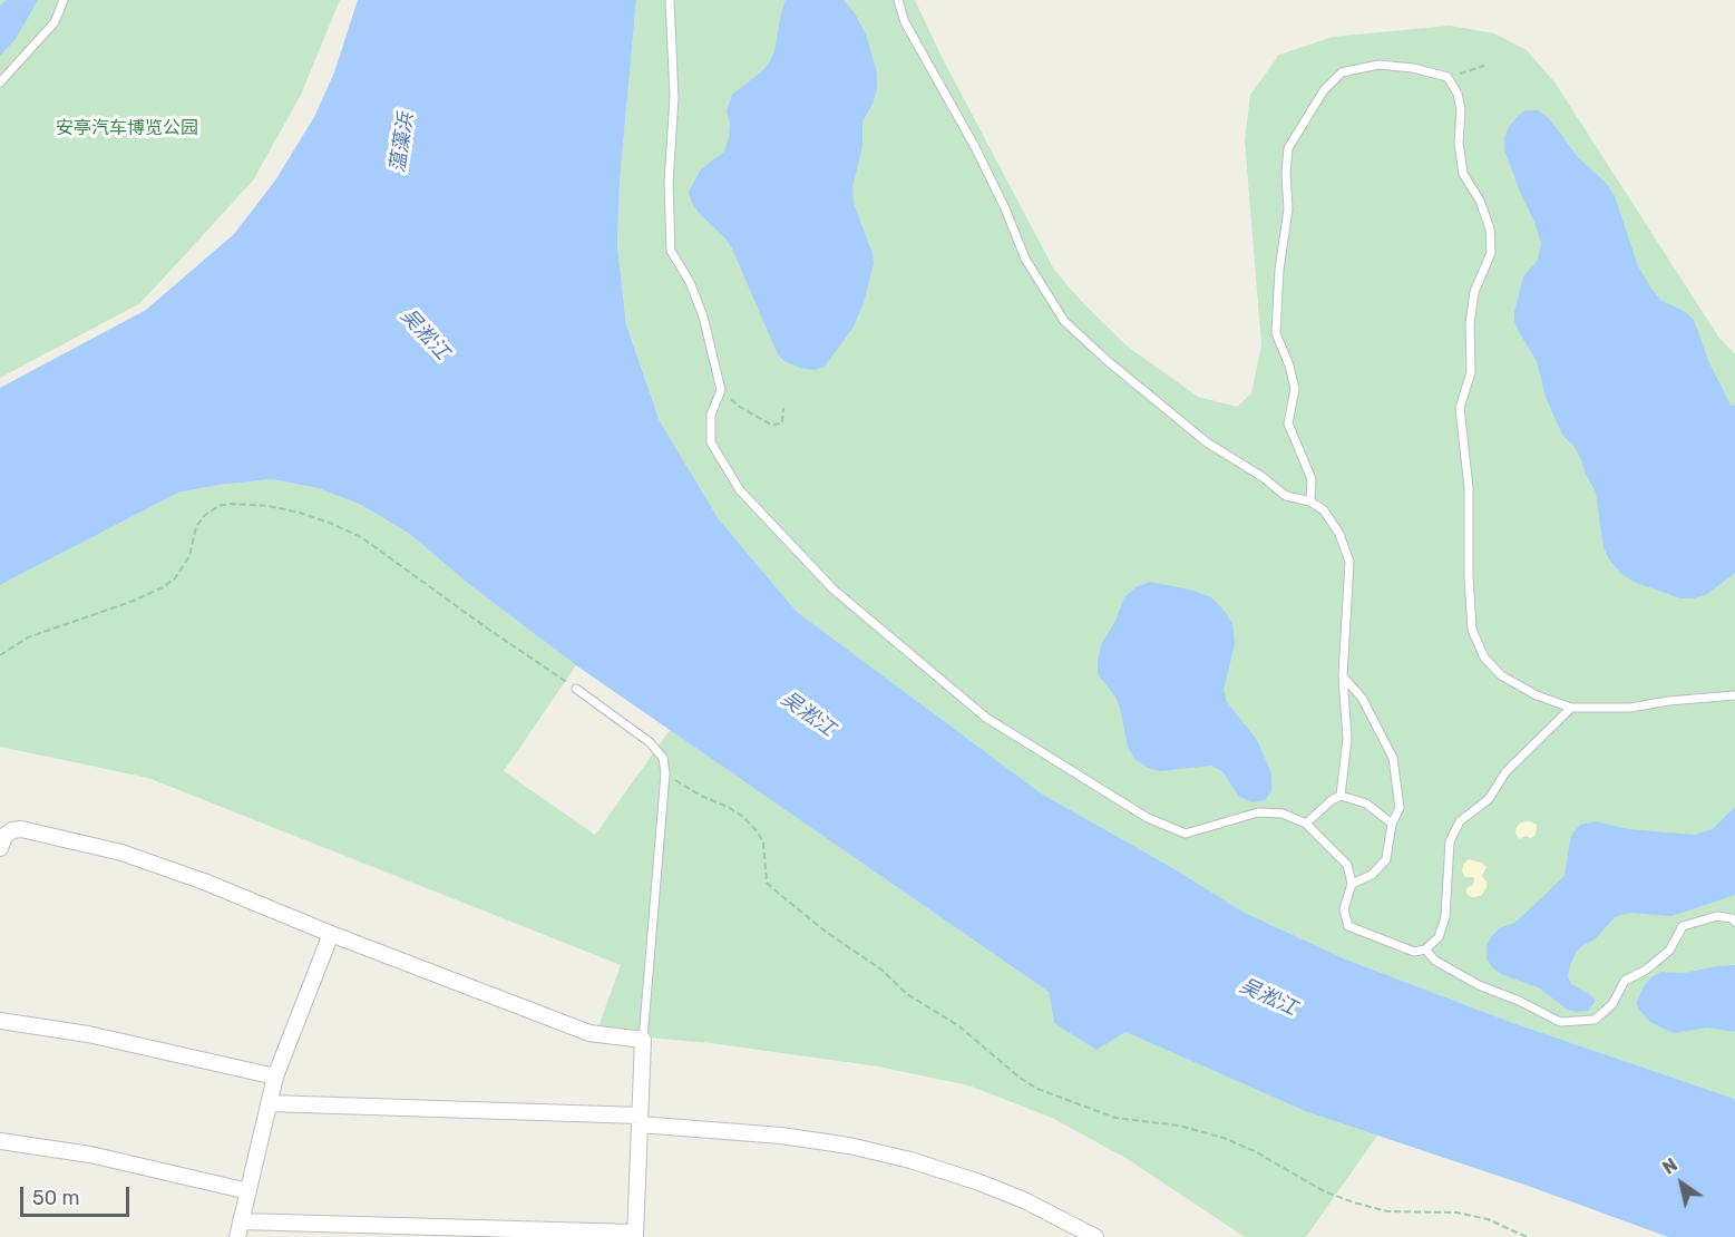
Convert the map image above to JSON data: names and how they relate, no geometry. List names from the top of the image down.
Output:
{
  "water": ["蕰藻浜", "吴淞江"],
  "parks": ["安亭汽车博览公园"],
  "scale_bar": "50 m",
  "north": "top left"
}
